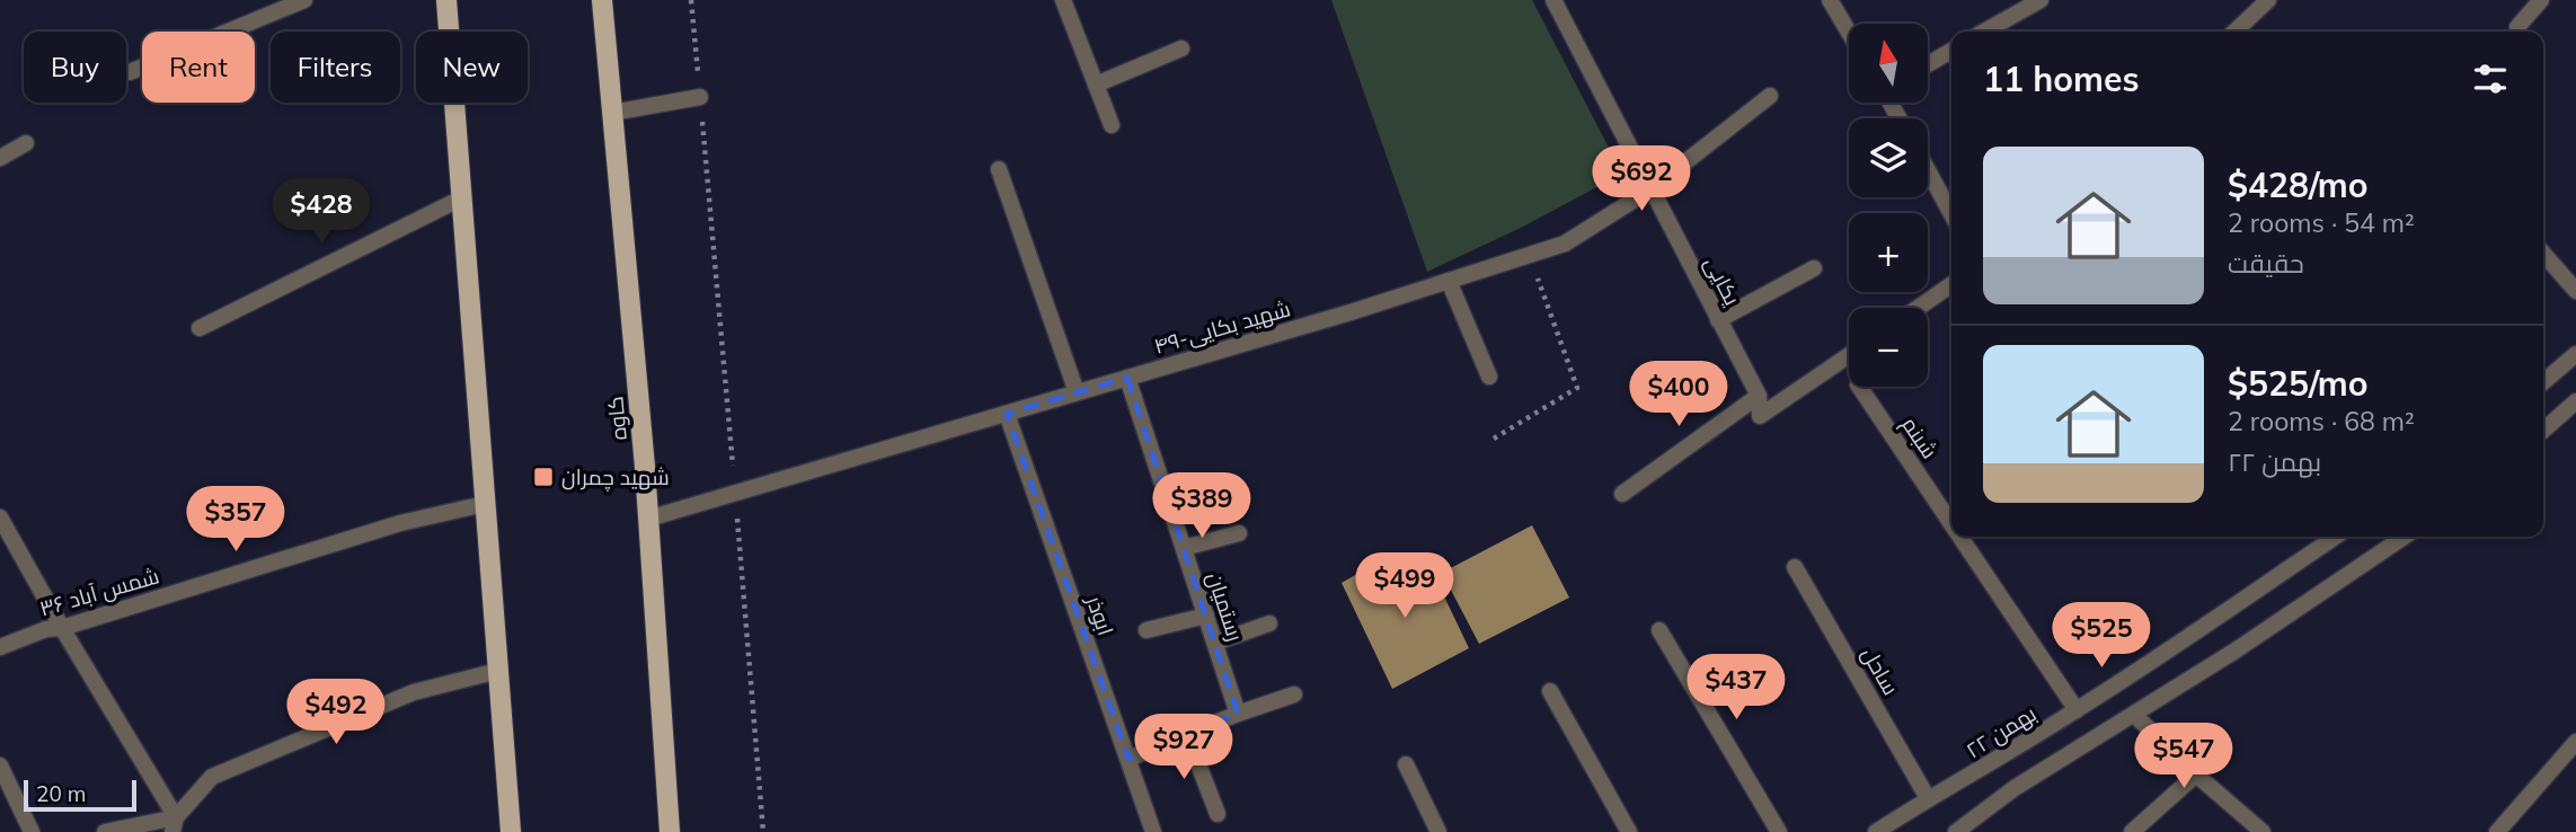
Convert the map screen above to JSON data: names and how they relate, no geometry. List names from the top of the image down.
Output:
{
  "streets": {
    "main road": ["کاوه"],
    "street": [
      "یکایی",
      "۴۹-شهید بکایی",
      "شبنم",
      "شمس آباد ۳۶",
      "رستمیان",
      "ابوذر",
      "ساحل",
      "۲۲ بهمن"
    ]
  },
  "crossings": [
    ["یکایی", "۴۹-شهید بکایی"],
    ["۴۹-شهید بکایی", "کاوه"],
    ["۴۹-شهید بکایی", "رستمیان"],
    ["۴۹-شهید بکایی", "ابوذر"],
    ["شبنم", "۲۲ بهمن"],
    ["ساحل", "۲۲ بهمن"]
  ],
  "places": {
    "transit": ["شهید چمران"]
  },
  "scale_bar": "20 m",
  "north": "top",
  "page": {
    "map_buttons": ["+", "−"],
    "chip": [
      "Buy",
      "Rent",
      "Filters",
      "New"
    ],
    "heading": "11 homes",
    "list": [
      {
        "name": "$428/mo",
        "note": "2 rooms · 54 m² · حقیقت"
      },
      {
        "name": "$525/mo",
        "note": "2 rooms · 68 m² · ۲۲ بهمن"
      }
    ],
    "price": [
      "$692",
      "$428",
      "$400",
      "$389",
      "$357",
      "$499",
      "$525",
      "$437",
      "$492",
      "$927",
      "$547"
    ],
    "scale": "20 m"
  }
}
